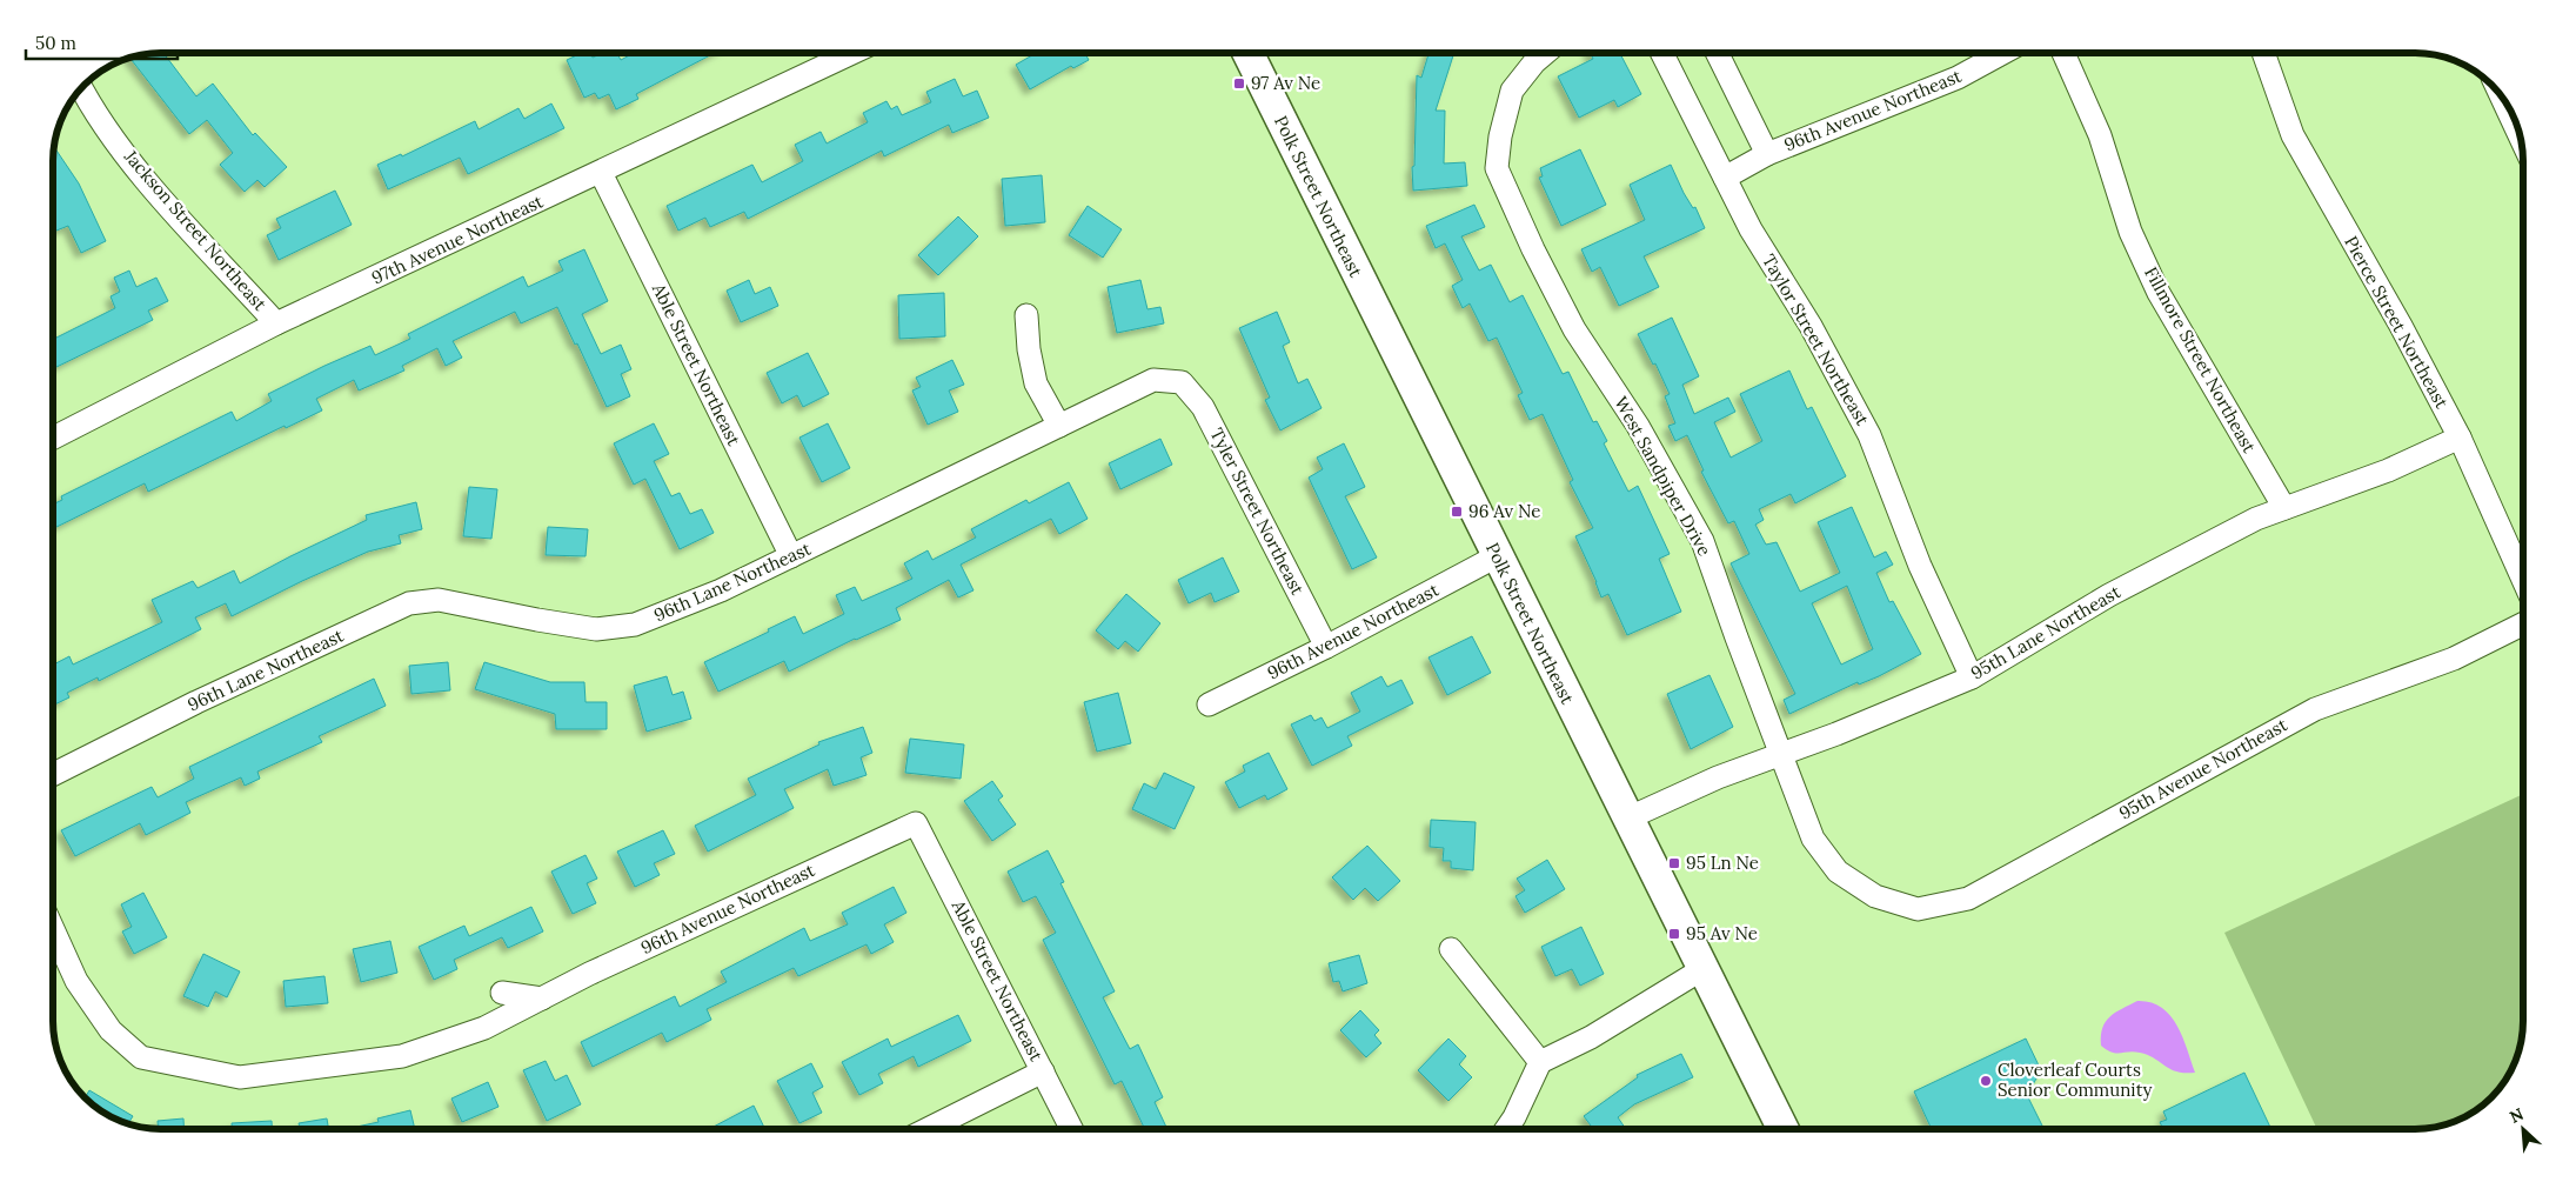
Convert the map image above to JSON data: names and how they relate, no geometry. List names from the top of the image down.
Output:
{
  "streets": {
    "street": [
      "96th Avenue Northeast",
      "Polk Street Northeast",
      "Jackson Street Northeast",
      "97th Avenue Northeast",
      "Pierce Street Northeast",
      "Taylor Street Northeast",
      "Fillmore Street Northeast",
      "Able Street Northeast",
      "West Sandpiper Drive",
      "Tyler Street Northeast",
      "96th Lane Northeast",
      "95th Lane Northeast",
      "95th Avenue Northeast"
    ]
  },
  "crossings": [
    ["96th Avenue Northeast", "Polk Street Northeast"],
    ["96th Avenue Northeast", "Taylor Street Northeast"],
    ["96th Avenue Northeast", "Able Street Northeast"],
    ["96th Avenue Northeast", "Tyler Street Northeast"],
    ["Polk Street Northeast", "95th Lane Northeast"],
    ["Jackson Street Northeast", "97th Avenue Northeast"],
    ["97th Avenue Northeast", "Able Street Northeast"],
    ["Pierce Street Northeast", "95th Lane Northeast"],
    ["Taylor Street Northeast", "95th Lane Northeast"],
    ["Fillmore Street Northeast", "95th Lane Northeast"],
    ["Able Street Northeast", "96th Lane Northeast"],
    ["West Sandpiper Drive", "95th Lane Northeast"],
    ["West Sandpiper Drive", "95th Avenue Northeast"],
    ["Tyler Street Northeast", "96th Lane Northeast"]
  ],
  "places": {
    "transit": [
      "97 Av Ne",
      "96 Av Ne",
      "95 Ln Ne",
      "95 Av Ne"
    ],
    "other": ["Cloverleaf Courts Senior Community"]
  },
  "scale_bar": "50 m",
  "north": "top left"
}
